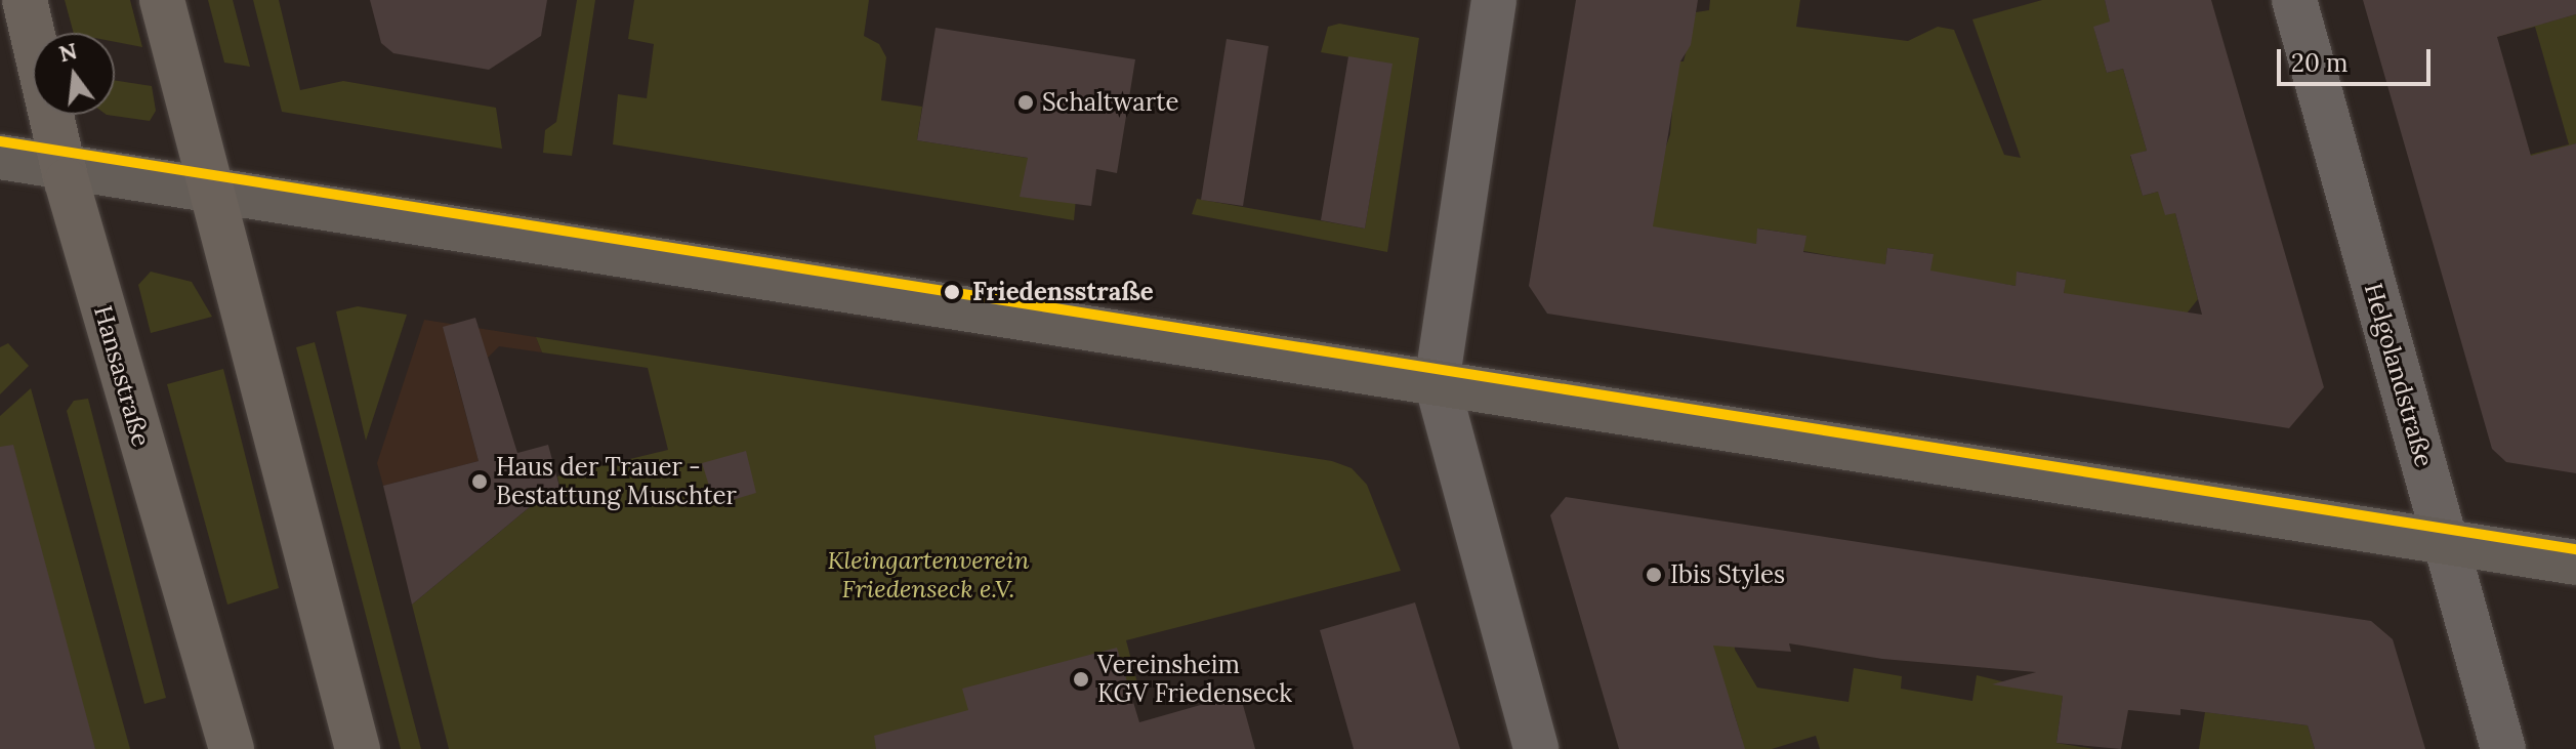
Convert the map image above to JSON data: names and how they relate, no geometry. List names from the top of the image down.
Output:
{
  "streets": {
    "main road": ["Hansastraße"],
    "street": ["Helgolandstraße"]
  },
  "parks": ["Kleingartenverein Friedenseck e.V."],
  "places": [
    "Schaltwarte",
    "Friedensstraße",
    "Haus der Trauer - Bestattung Muschter",
    "Ibis Styles",
    "Vereinsheim KGV Friedenseck"
  ],
  "scale_bar": "20 m",
  "north": "top"
}
